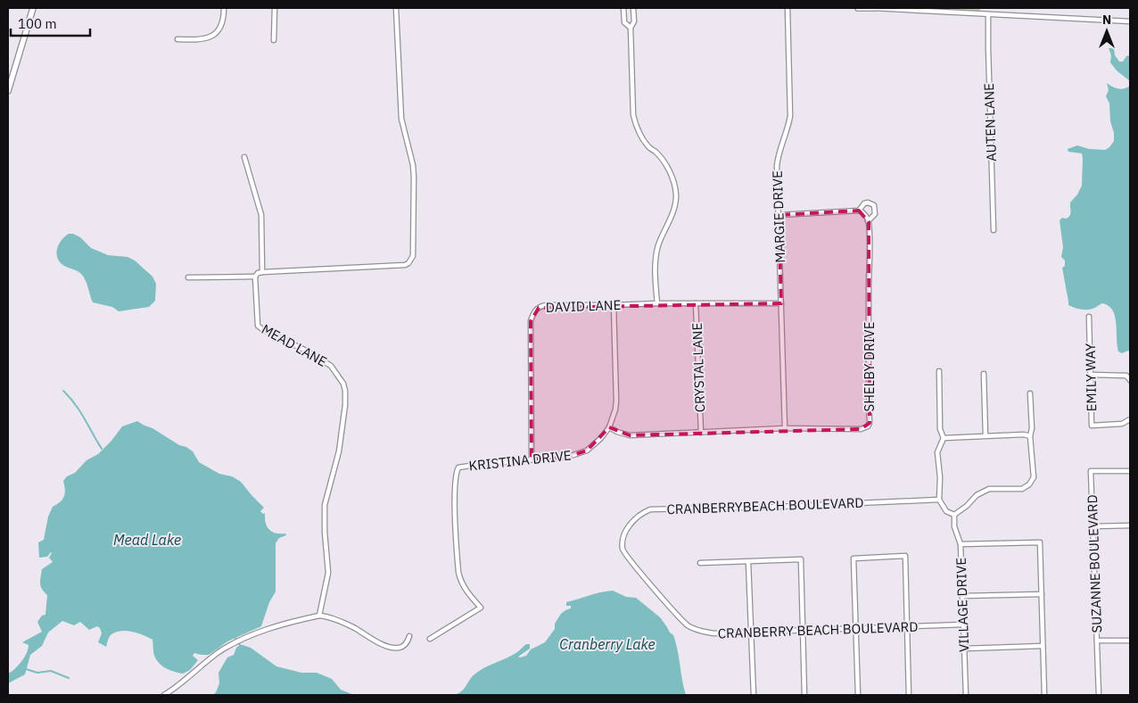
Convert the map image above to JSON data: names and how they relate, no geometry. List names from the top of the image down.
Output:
{
  "streets": {
    "street": [
      "AUTEN LANE",
      "MARGIE DRIVE",
      "DAVID LANE",
      "MEAD LANE",
      "SHELBY DRIVE",
      "CRYSTAL LANE",
      "EMILY WAY",
      "KRISTINA DRIVE",
      "CRANBERRYBEACH BOULEVARD",
      "SUZANNE BOULEVARD",
      "VILLAGE DRIVE",
      "CRANBERRY BEACH BOULEVARD"
    ]
  },
  "crossings": [
    ["MARGIE DRIVE", "DAVID LANE"],
    ["MARGIE DRIVE", "SHELBY DRIVE"],
    ["DAVID LANE", "CRYSTAL LANE"],
    ["DAVID LANE", "KRISTINA DRIVE"],
    ["SHELBY DRIVE", "CRYSTAL LANE"],
    ["SHELBY DRIVE", "KRISTINA DRIVE"],
    ["CRANBERRYBEACH BOULEVARD", "CRANBERRY BEACH BOULEVARD"],
    ["VILLAGE DRIVE", "CRANBERRY BEACH BOULEVARD"]
  ],
  "water": ["Mead Lake", "Cranberry Lake"],
  "scale_bar": "100 m",
  "north": "top"
}
